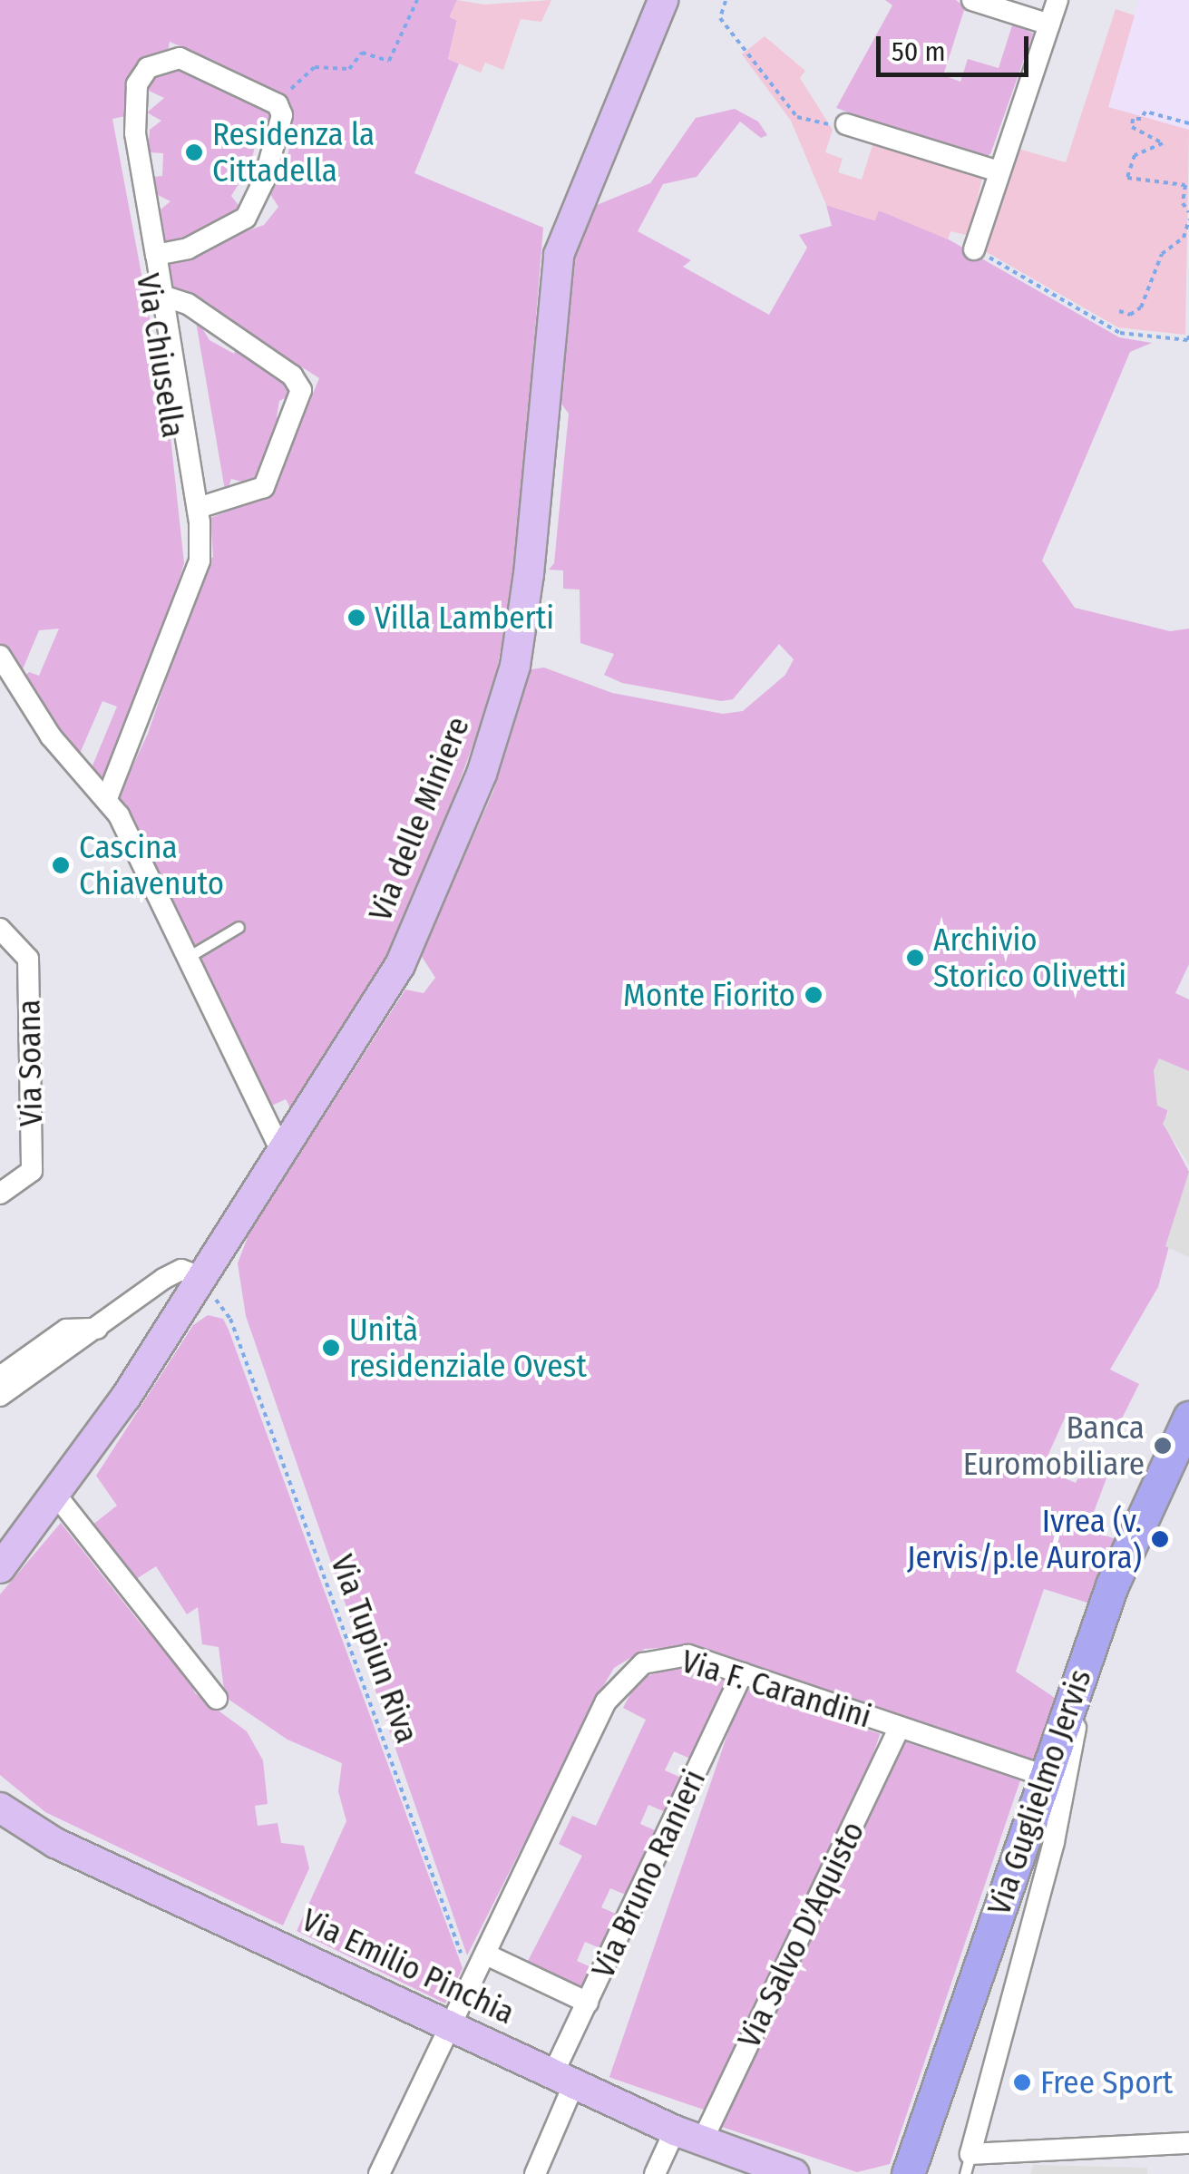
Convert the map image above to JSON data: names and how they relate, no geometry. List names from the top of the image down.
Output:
{
  "streets": {
    "main road": ["Via Guglielmo Jervis"],
    "street": [
      "Via Chiusella",
      "Via delle Miniere",
      "Via Soana",
      "Via F. Carandini",
      "Via Bruno Ranieri",
      "Via Salvo D'Aquisto",
      "Via Emilio Pinchia"
    ],
    "path": ["Via Tupiun Riva"]
  },
  "crossings": [
    ["Via delle Miniere", "Via Tupiun Riva"],
    ["Via Tupiun Riva", "Via F. Carandini"],
    ["Via F. Carandini", "Via Guglielmo Jervis"],
    ["Via F. Carandini", "Via Bruno Ranieri"],
    ["Via F. Carandini", "Via Salvo D'Aquisto"],
    ["Via F. Carandini", "Via Emilio Pinchia"],
    ["Via Bruno Ranieri", "Via Emilio Pinchia"],
    ["Via Salvo D'Aquisto", "Via Emilio Pinchia"]
  ],
  "places": [
    "Residenza la Cittadella",
    "Villa Lamberti",
    "Cascina Chiavenuto",
    "Archivio Storico Olivetti",
    "Monte Fiorito",
    "Unità residenziale Ovest",
    "Banca Euromobiliare",
    "Ivrea (v. Jervis/p.le Aurora)",
    "Free Sport"
  ],
  "scale_bar": "50 m"
}
